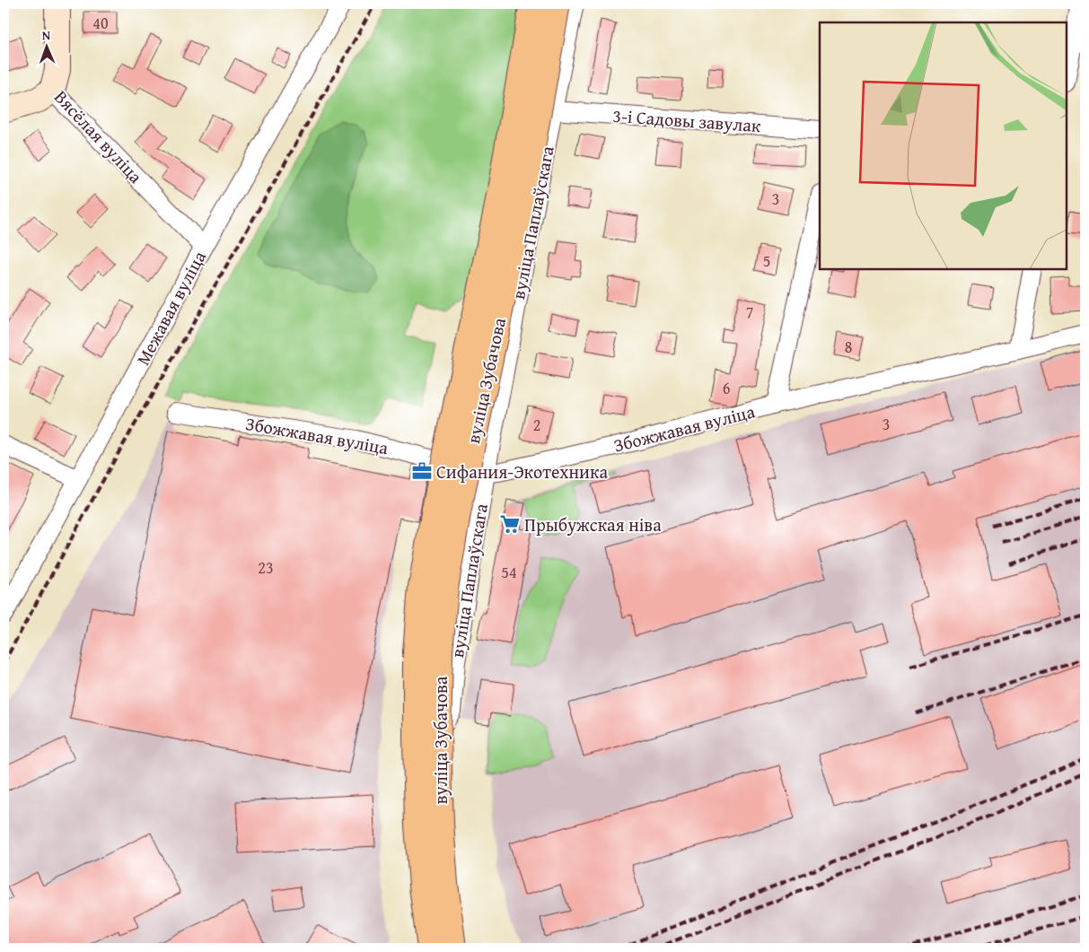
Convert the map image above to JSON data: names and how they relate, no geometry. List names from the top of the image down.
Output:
{
  "streets": {
    "highway": ["вуліца Зубачова"],
    "street": [
      "3-і Садовы завулак",
      "Вясёлая вуліца",
      "вуліца Паплаўскага",
      "Межавая вуліца",
      "Збожжавая вуліца"
    ]
  },
  "crossings": [
    ["3-і Садовы завулак", "вуліца Паплаўскага"],
    ["Вясёлая вуліца", "Межавая вуліца"],
    ["вуліца Паплаўскага", "Збожжавая вуліца"]
  ],
  "places": {
    "office": ["Сифания-Экотехника"],
    "supermarket": ["Прыбужская ніва"]
  },
  "house_numbers": [
    "40",
    "3",
    "5",
    "7",
    "8",
    "6",
    "3",
    "2",
    "23",
    "54"
  ],
  "north": "top"
}
